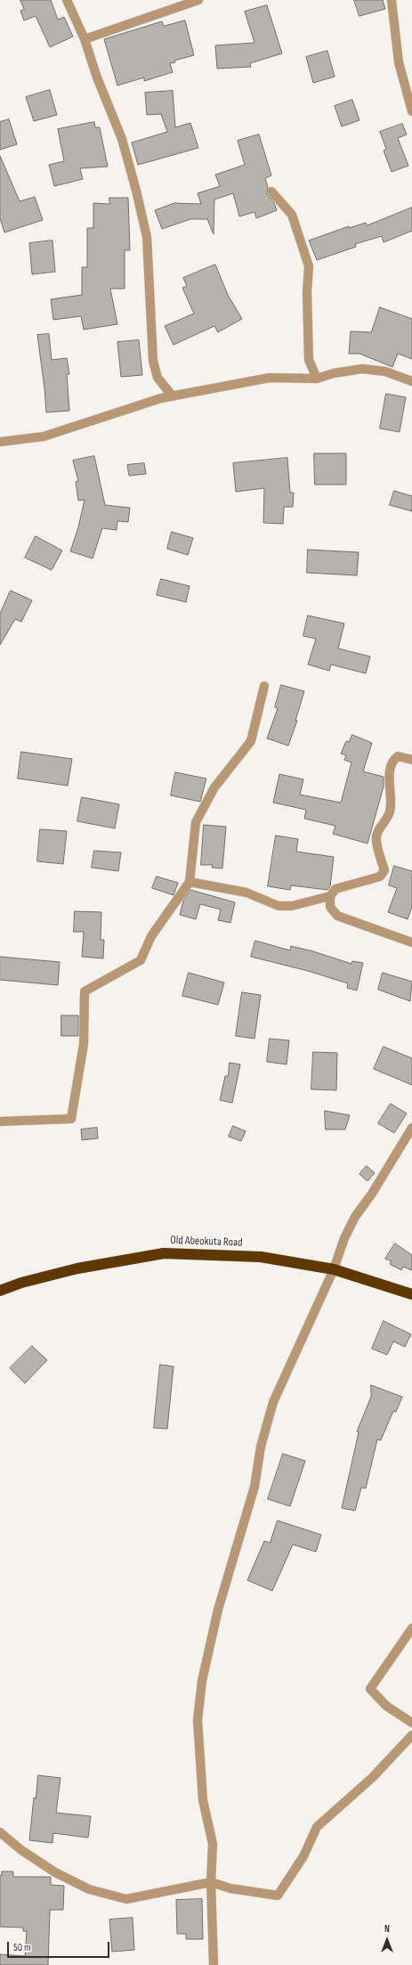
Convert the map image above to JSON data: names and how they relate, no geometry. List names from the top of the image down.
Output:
{
  "streets": {
    "highway": ["Old Abeokuta Road"]
  },
  "scale_bar": "50 m",
  "north": "top"
}
